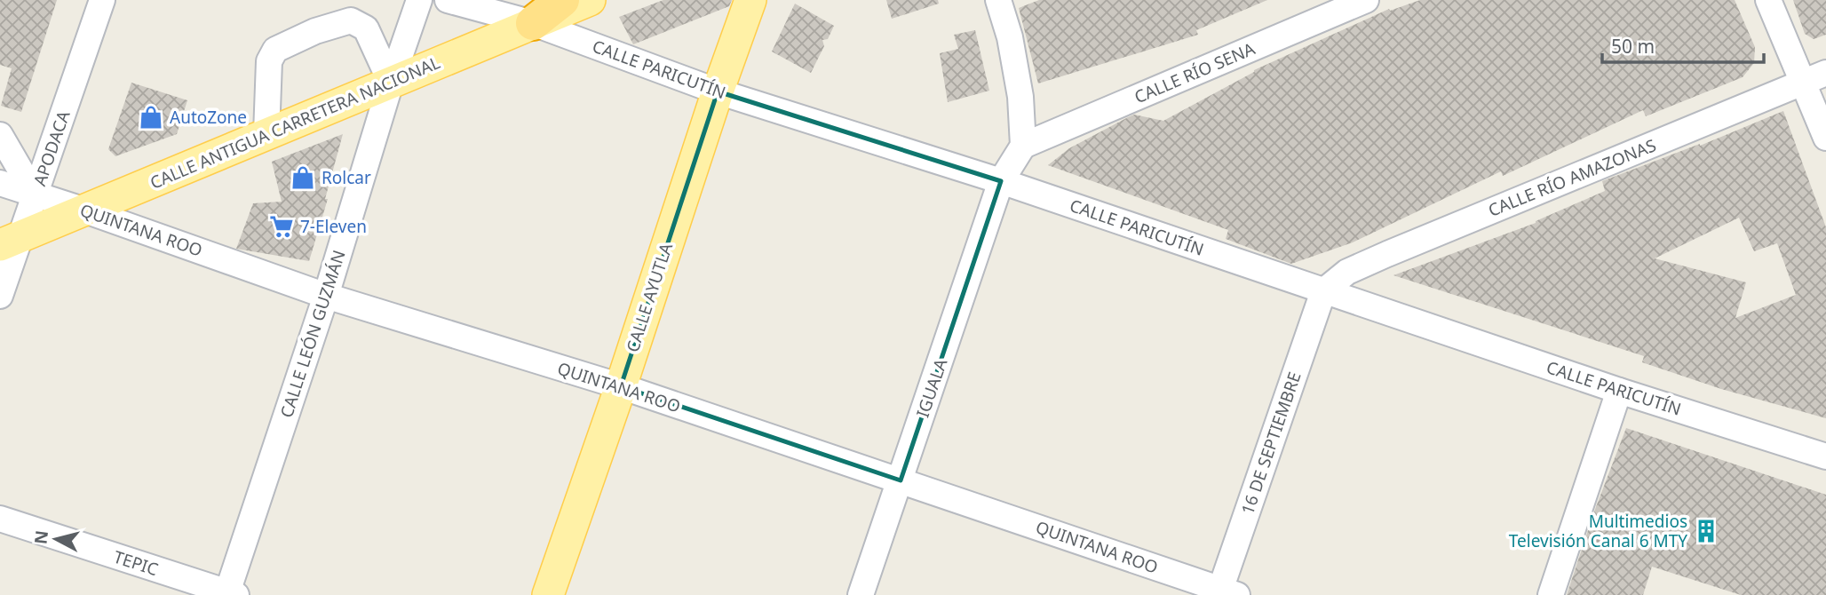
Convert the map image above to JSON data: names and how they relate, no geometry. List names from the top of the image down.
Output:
{
  "streets": {
    "main road": ["CALLE ANTIGUA CARRETERA NACIONAL", "CALLE AYUTLA"],
    "street": [
      "CALLE PARICUTÍN",
      "CALLE RÍO SENA",
      "APODACA",
      "CALLE RÍO AMAZONAS",
      "QUINTANA ROO",
      "CALLE LEÓN GUZMÁN",
      "IGUALA",
      "16 DE SEPTIEMBRE",
      "TEPIC"
    ]
  },
  "crossings": [
    ["CALLE PARICUTÍN", "CALLE ANTIGUA CARRETERA NACIONAL"],
    ["CALLE PARICUTÍN", "CALLE RÍO AMAZONAS"],
    ["CALLE PARICUTÍN", "CALLE AYUTLA"],
    ["CALLE PARICUTÍN", "IGUALA"],
    ["CALLE PARICUTÍN", "16 DE SEPTIEMBRE"],
    ["CALLE RÍO SENA", "IGUALA"],
    ["CALLE ANTIGUA CARRETERA NACIONAL", "APODACA"],
    ["CALLE ANTIGUA CARRETERA NACIONAL", "QUINTANA ROO"],
    ["CALLE ANTIGUA CARRETERA NACIONAL", "CALLE LEÓN GUZMÁN"],
    ["APODACA", "QUINTANA ROO"],
    ["CALLE RÍO AMAZONAS", "16 DE SEPTIEMBRE"],
    ["QUINTANA ROO", "CALLE AYUTLA"],
    ["QUINTANA ROO", "CALLE LEÓN GUZMÁN"],
    ["QUINTANA ROO", "IGUALA"],
    ["QUINTANA ROO", "16 DE SEPTIEMBRE"],
    ["CALLE LEÓN GUZMÁN", "TEPIC"]
  ],
  "places": {
    "shop": ["AutoZone", "Rolcar"],
    "supermarket": ["7-Eleven"],
    "building": ["Multimedios Televisión Canal 6 MTY"]
  },
  "scale_bar": "50 m",
  "north": "left"
}
